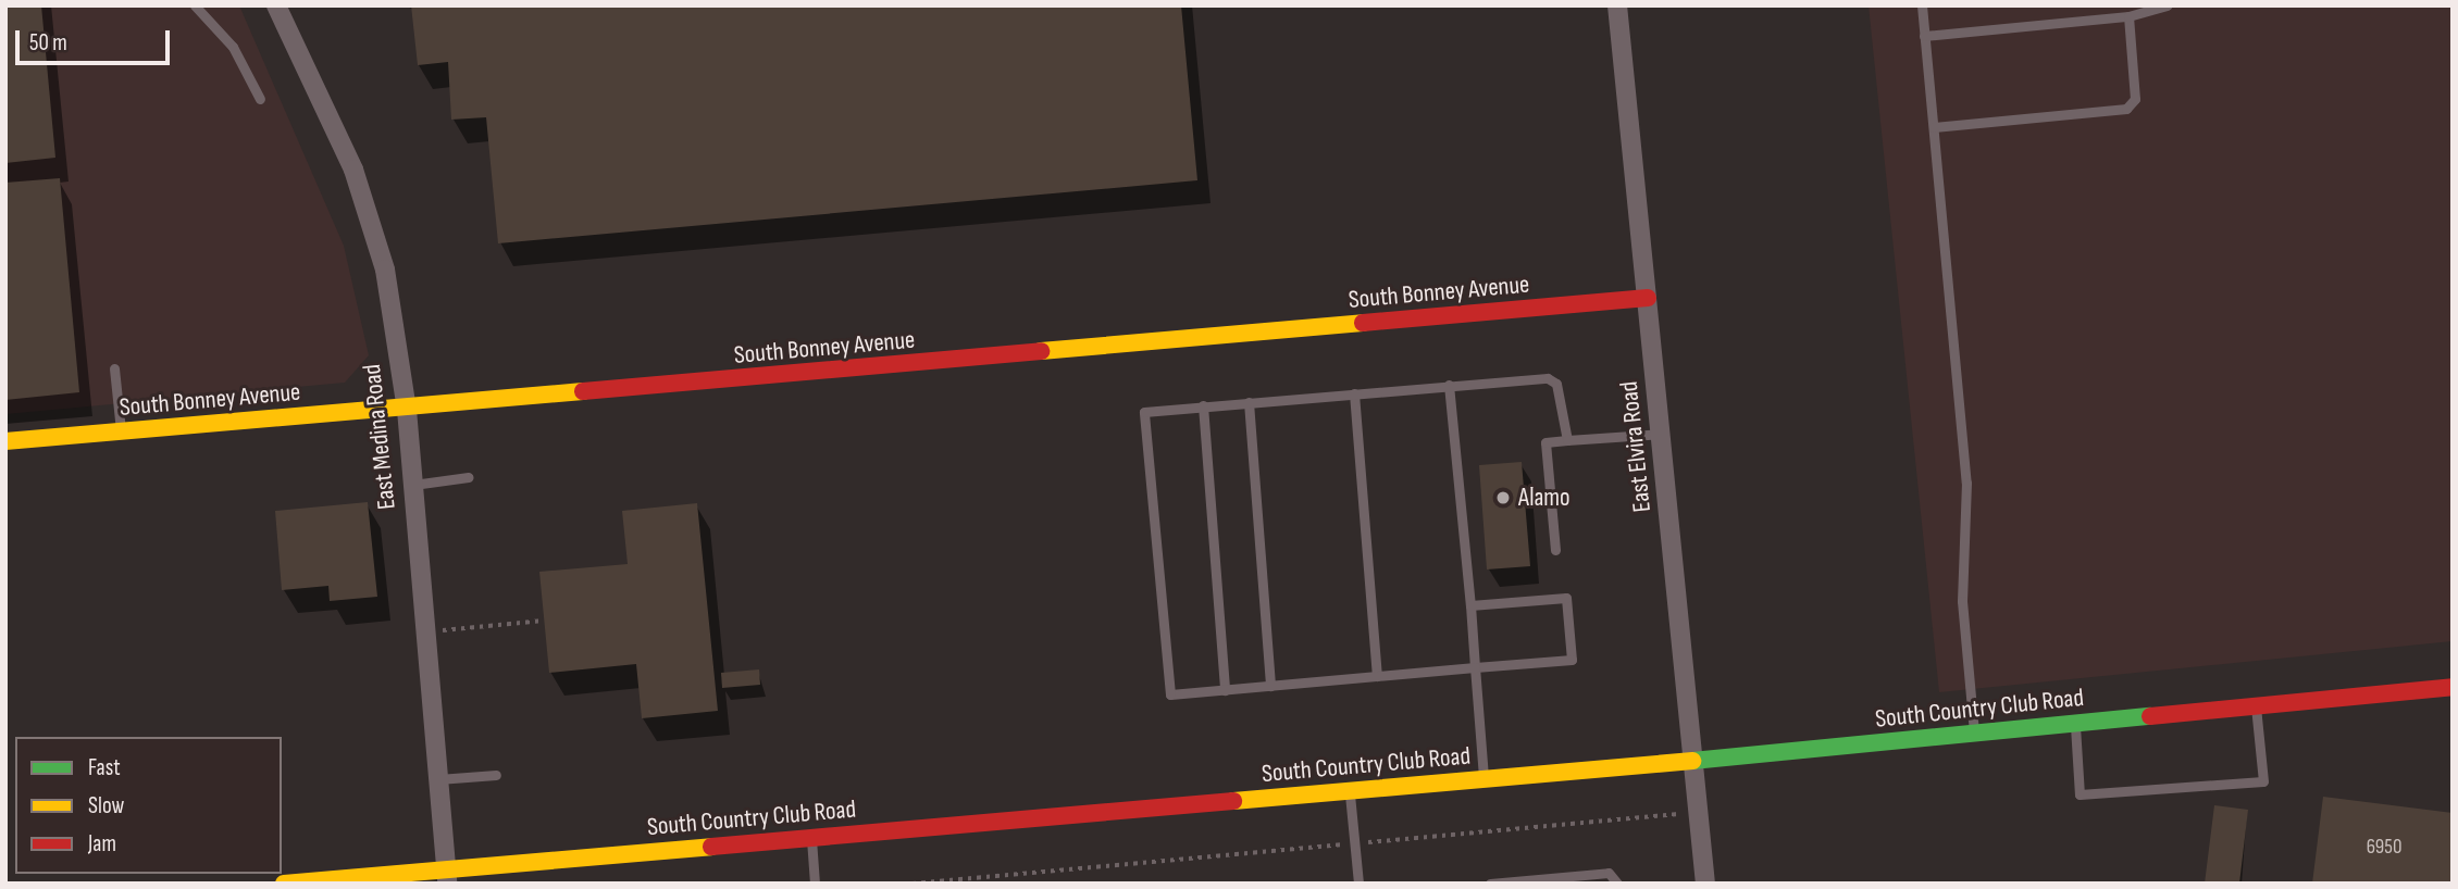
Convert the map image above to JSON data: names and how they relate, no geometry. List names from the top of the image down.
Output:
{
  "streets": {
    "street": [
      "South Bonney Avenue",
      "East Medina Road",
      "East Elvira Road",
      "South Country Club Road"
    ]
  },
  "crossings": [
    ["South Bonney Avenue", "East Medina Road"],
    ["South Bonney Avenue", "East Elvira Road"],
    ["East Medina Road", "South Country Club Road"],
    ["East Elvira Road", "South Country Club Road"]
  ],
  "places": ["Alamo"],
  "house_numbers": ["6950"],
  "legend": ["Fast", "Slow", "Jam"],
  "scale_bar": "50 m"
}
